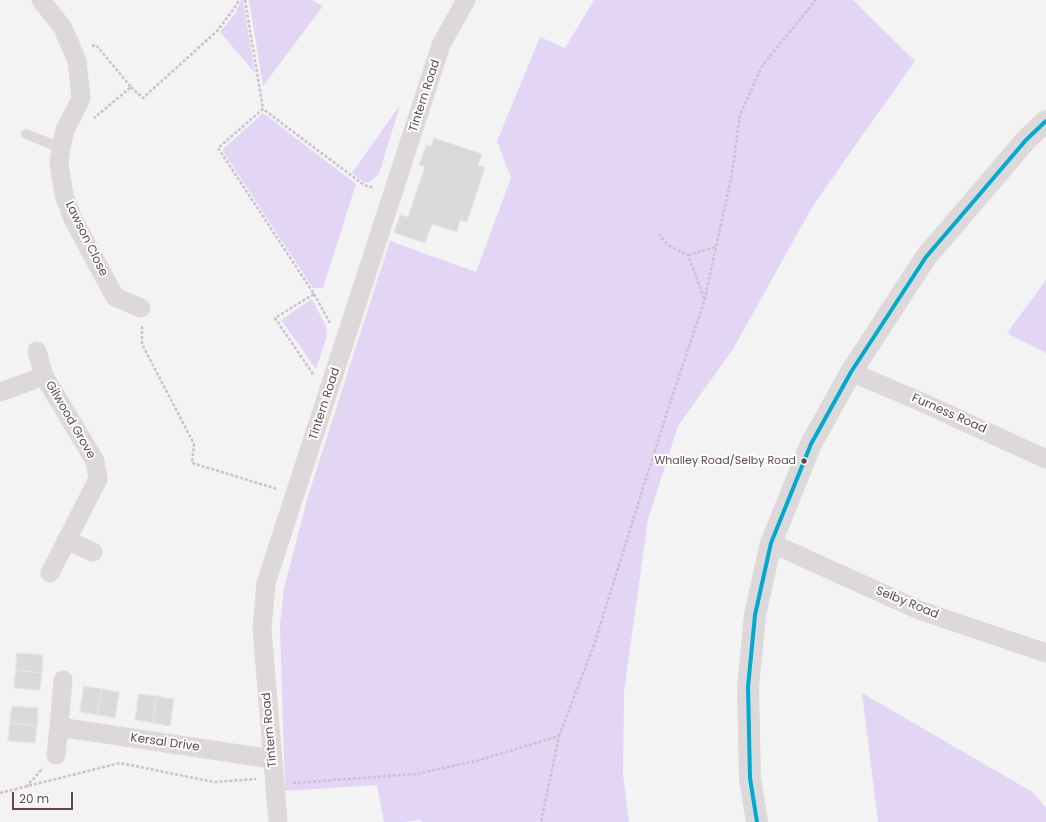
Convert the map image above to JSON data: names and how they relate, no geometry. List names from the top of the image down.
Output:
{
  "streets": {
    "street": [
      "Tintern Road",
      "Lawson Close",
      "Furness Road",
      "Gilwood Grove",
      "Selby Road",
      "Kersal Drive"
    ]
  },
  "crossings": [
    ["Tintern Road", "Kersal Drive"]
  ],
  "places": ["Whalley Road/Selby Road"],
  "scale_bar": "20 m"
}
